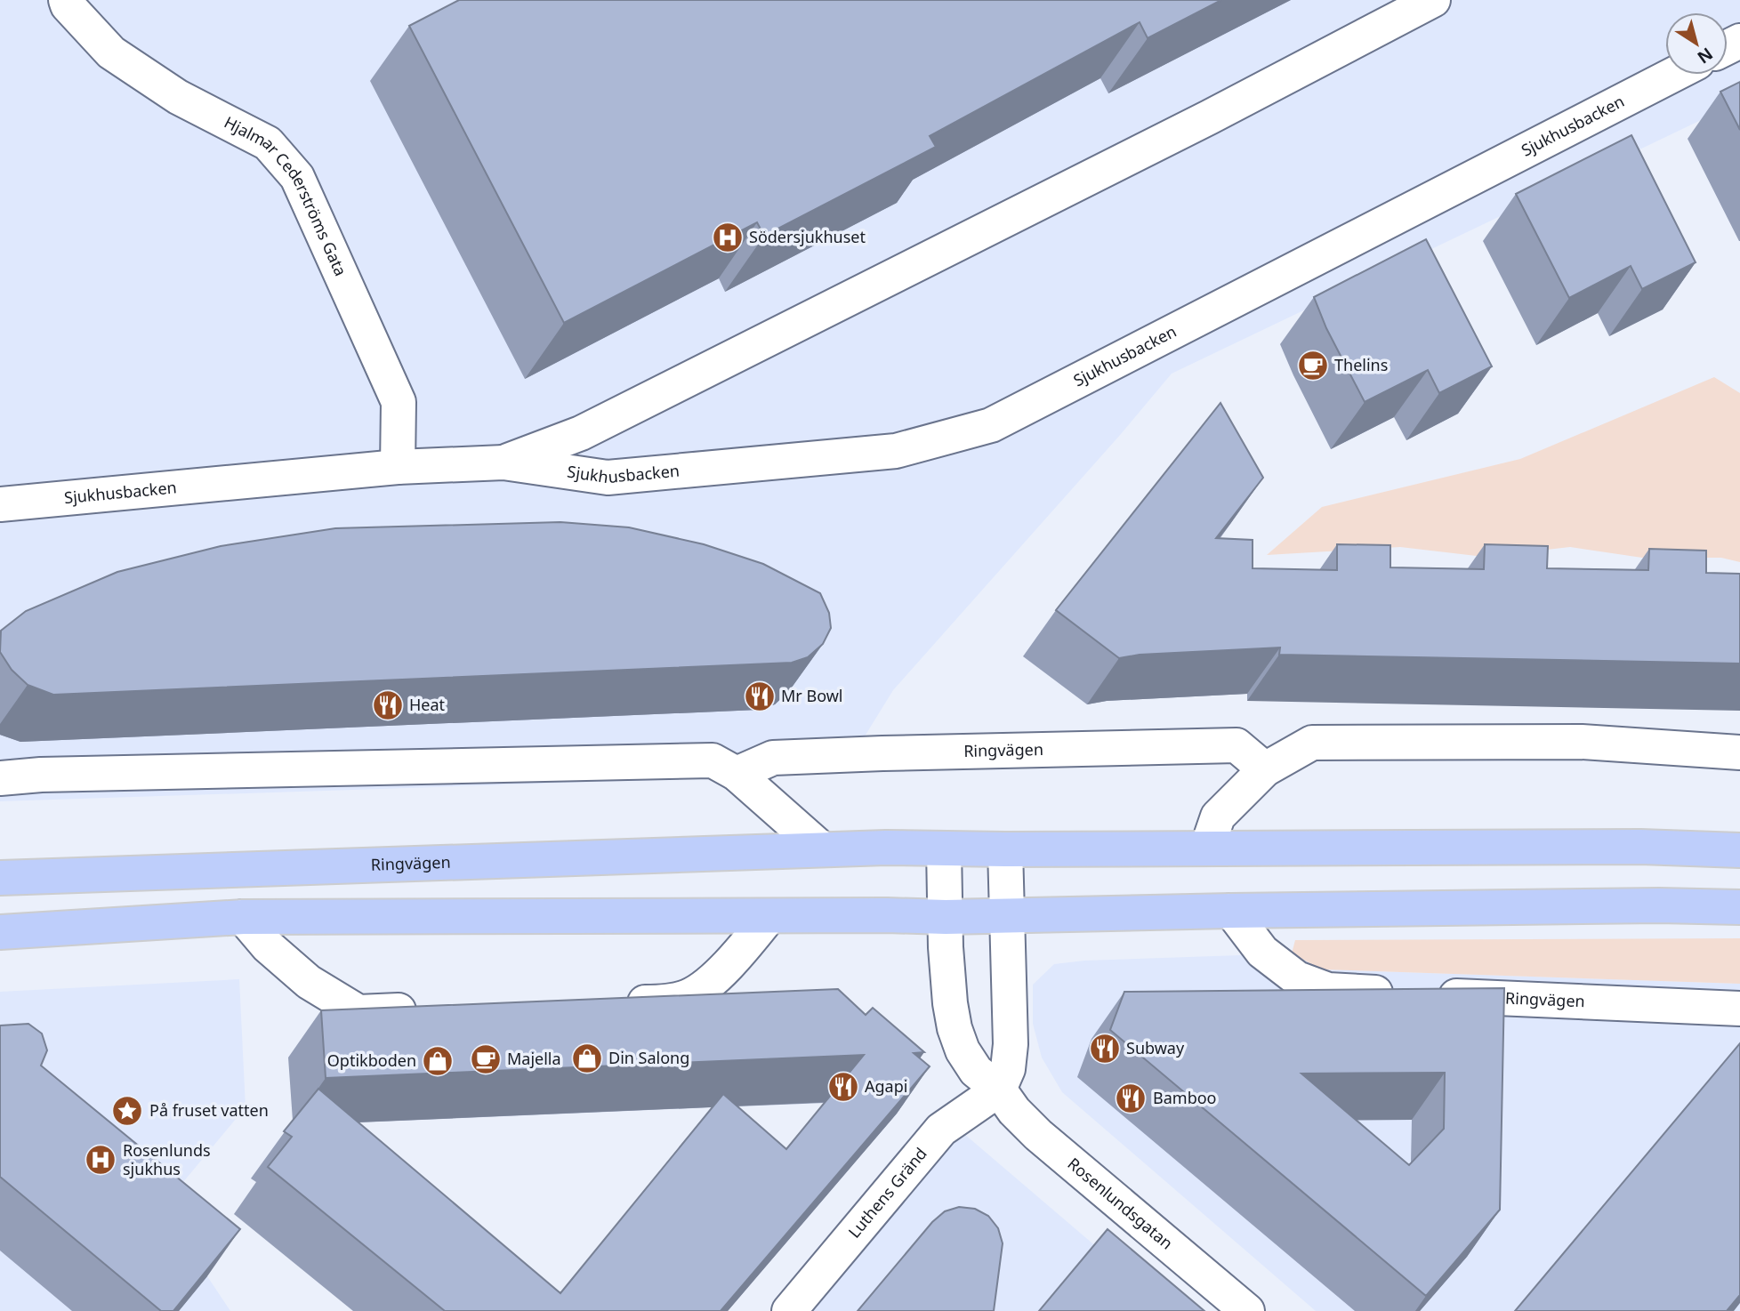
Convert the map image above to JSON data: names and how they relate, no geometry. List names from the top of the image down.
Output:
{
  "streets": {
    "main road": ["Ringvägen"],
    "street": [
      "Sjukhusbacken",
      "Hjalmar Cederströms Gata",
      "Luthens Gränd",
      "Rosenlundsgatan"
    ]
  },
  "crossings": [
    ["Sjukhusbacken", "Hjalmar Cederströms Gata"],
    ["Ringvägen", "Rosenlundsgatan"],
    ["Luthens Gränd", "Rosenlundsgatan"]
  ],
  "places": {
    "hospital": ["Södersjukhuset", "Rosenlunds sjukhus"],
    "cafe": ["Thelins", "Majella"],
    "restaurant": [
      "Mr Bowl",
      "Heat",
      "Subway",
      "Agapi",
      "Bamboo"
    ],
    "shop": ["Din Salong", "Optikboden"],
    "place": ["På fruset vatten"]
  },
  "north": "bottom right"
}
